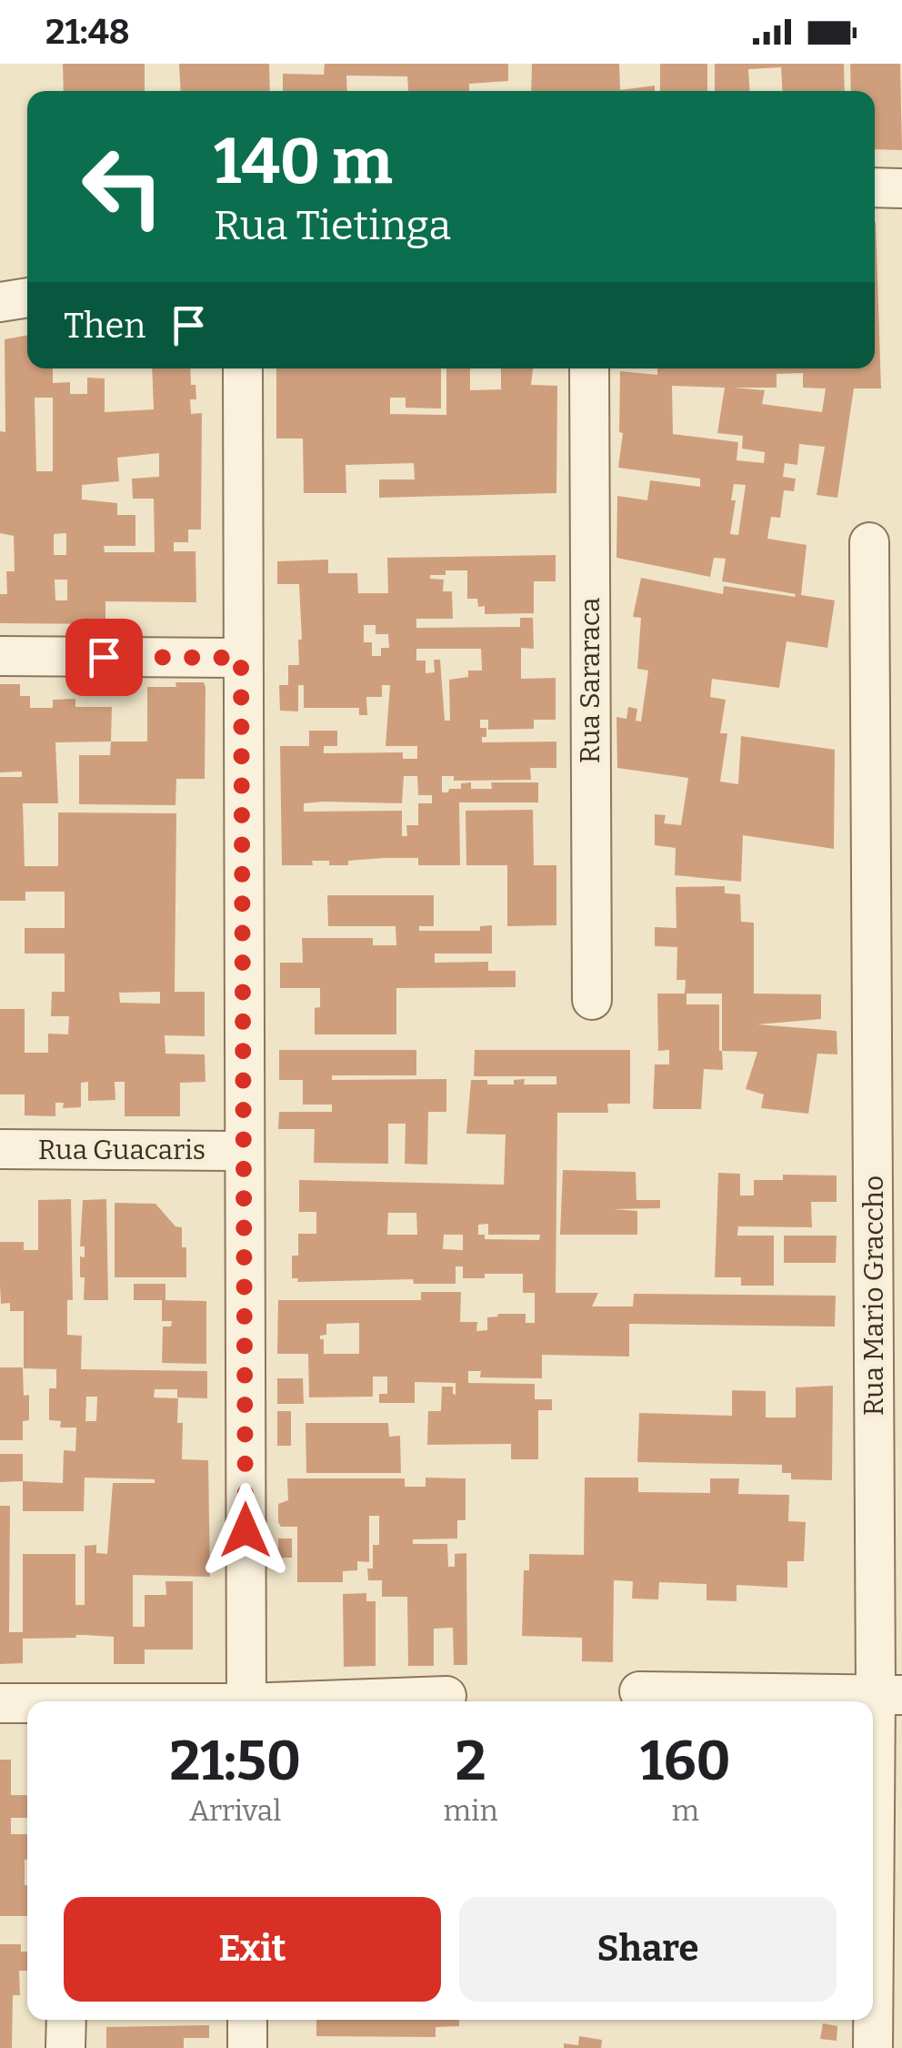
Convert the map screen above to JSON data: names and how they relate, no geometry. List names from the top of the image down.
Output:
{
  "streets": {
    "street": ["Rua Sararaca", "Rua Guacaris", "Rua Mario Graccho"]
  },
  "page": {
    "status": "21:48",
    "turn": ["140 m", "Rua Tietinga"],
    "then": "Then",
    "eta": [
      "21:50",
      "Arrival",
      "2",
      "min",
      "160",
      "m"
    ],
    "buttons": ["Exit", "Share"]
  }
}
